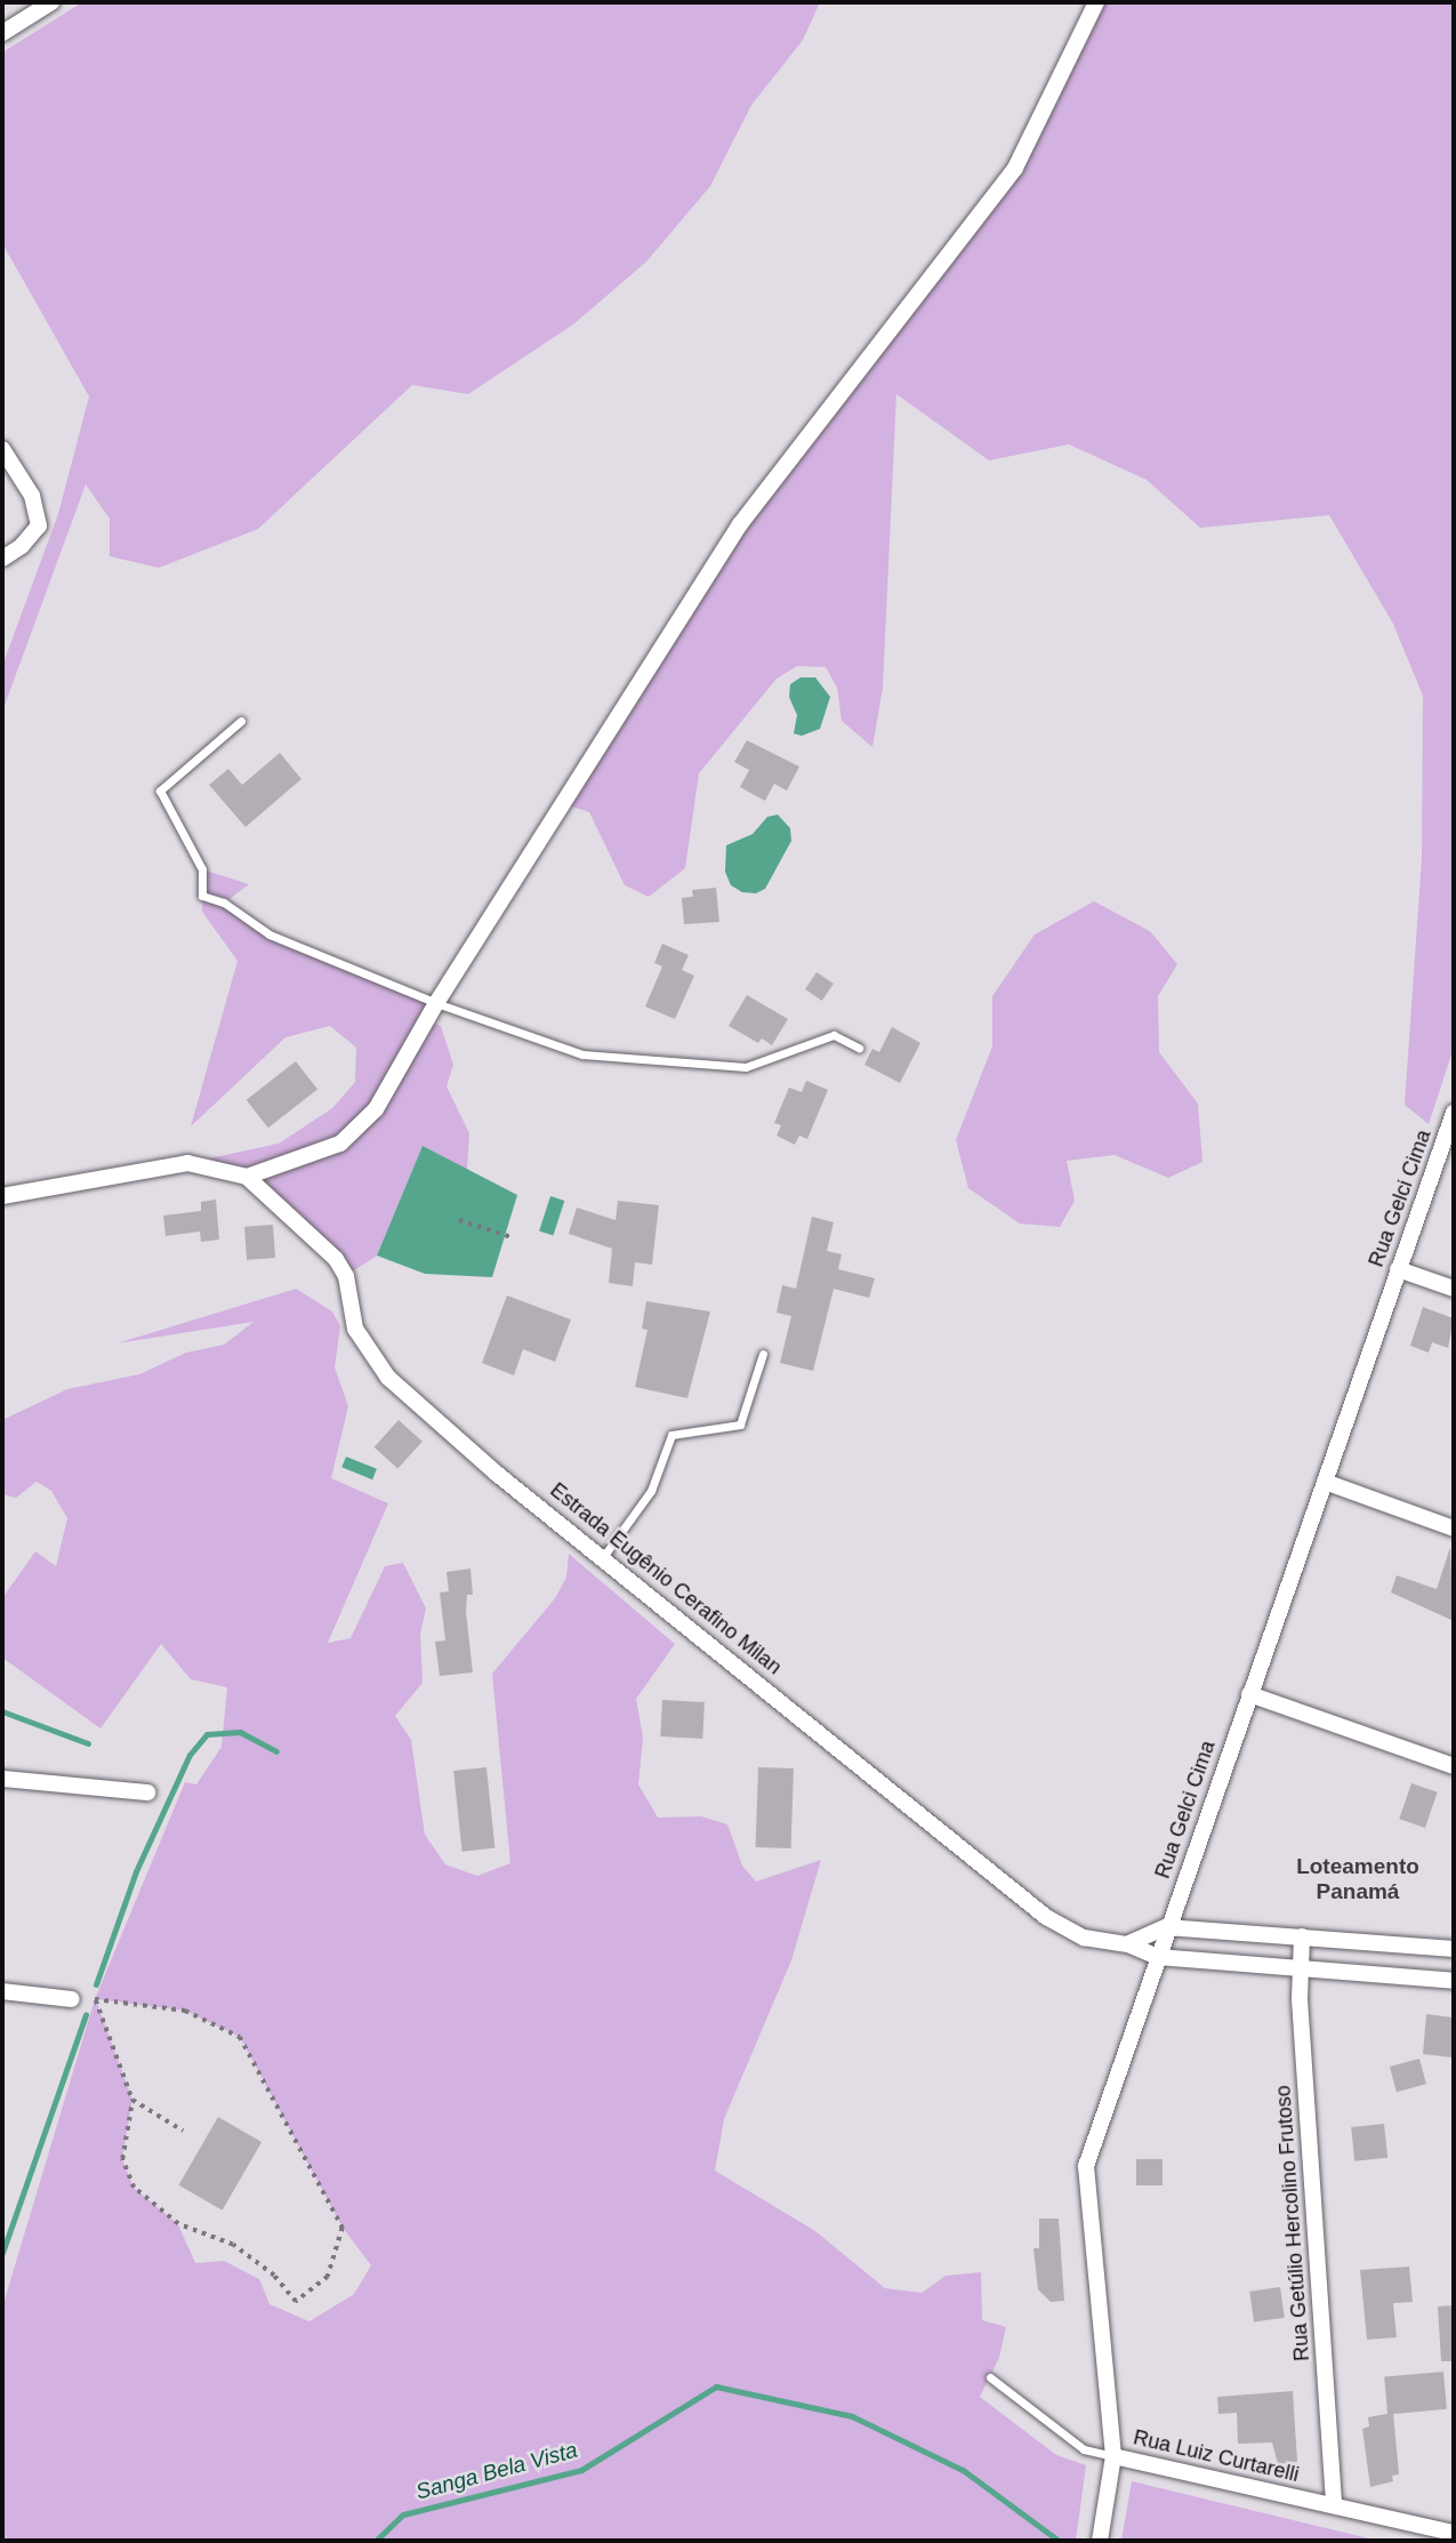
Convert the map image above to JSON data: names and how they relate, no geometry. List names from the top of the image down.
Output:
{
  "streets": {
    "street": [
      "Rua Gelci Cima",
      "Estrada Eugênio Cerafino Milan",
      "Rua Getúlio Hercolino Frutoso",
      "Rua Luiz Curtarelli"
    ]
  },
  "crossings": [
    ["Rua Gelci Cima", "Estrada Eugênio Cerafino Milan"],
    ["Rua Gelci Cima", "Rua Luiz Curtarelli"],
    ["Estrada Eugênio Cerafino Milan", "Rua Getúlio Hercolino Frutoso"],
    ["Rua Getúlio Hercolino Frutoso", "Rua Luiz Curtarelli"]
  ],
  "districts": ["Loteamento Panamá"],
  "water": ["Sanga Bela Vista"]
}
